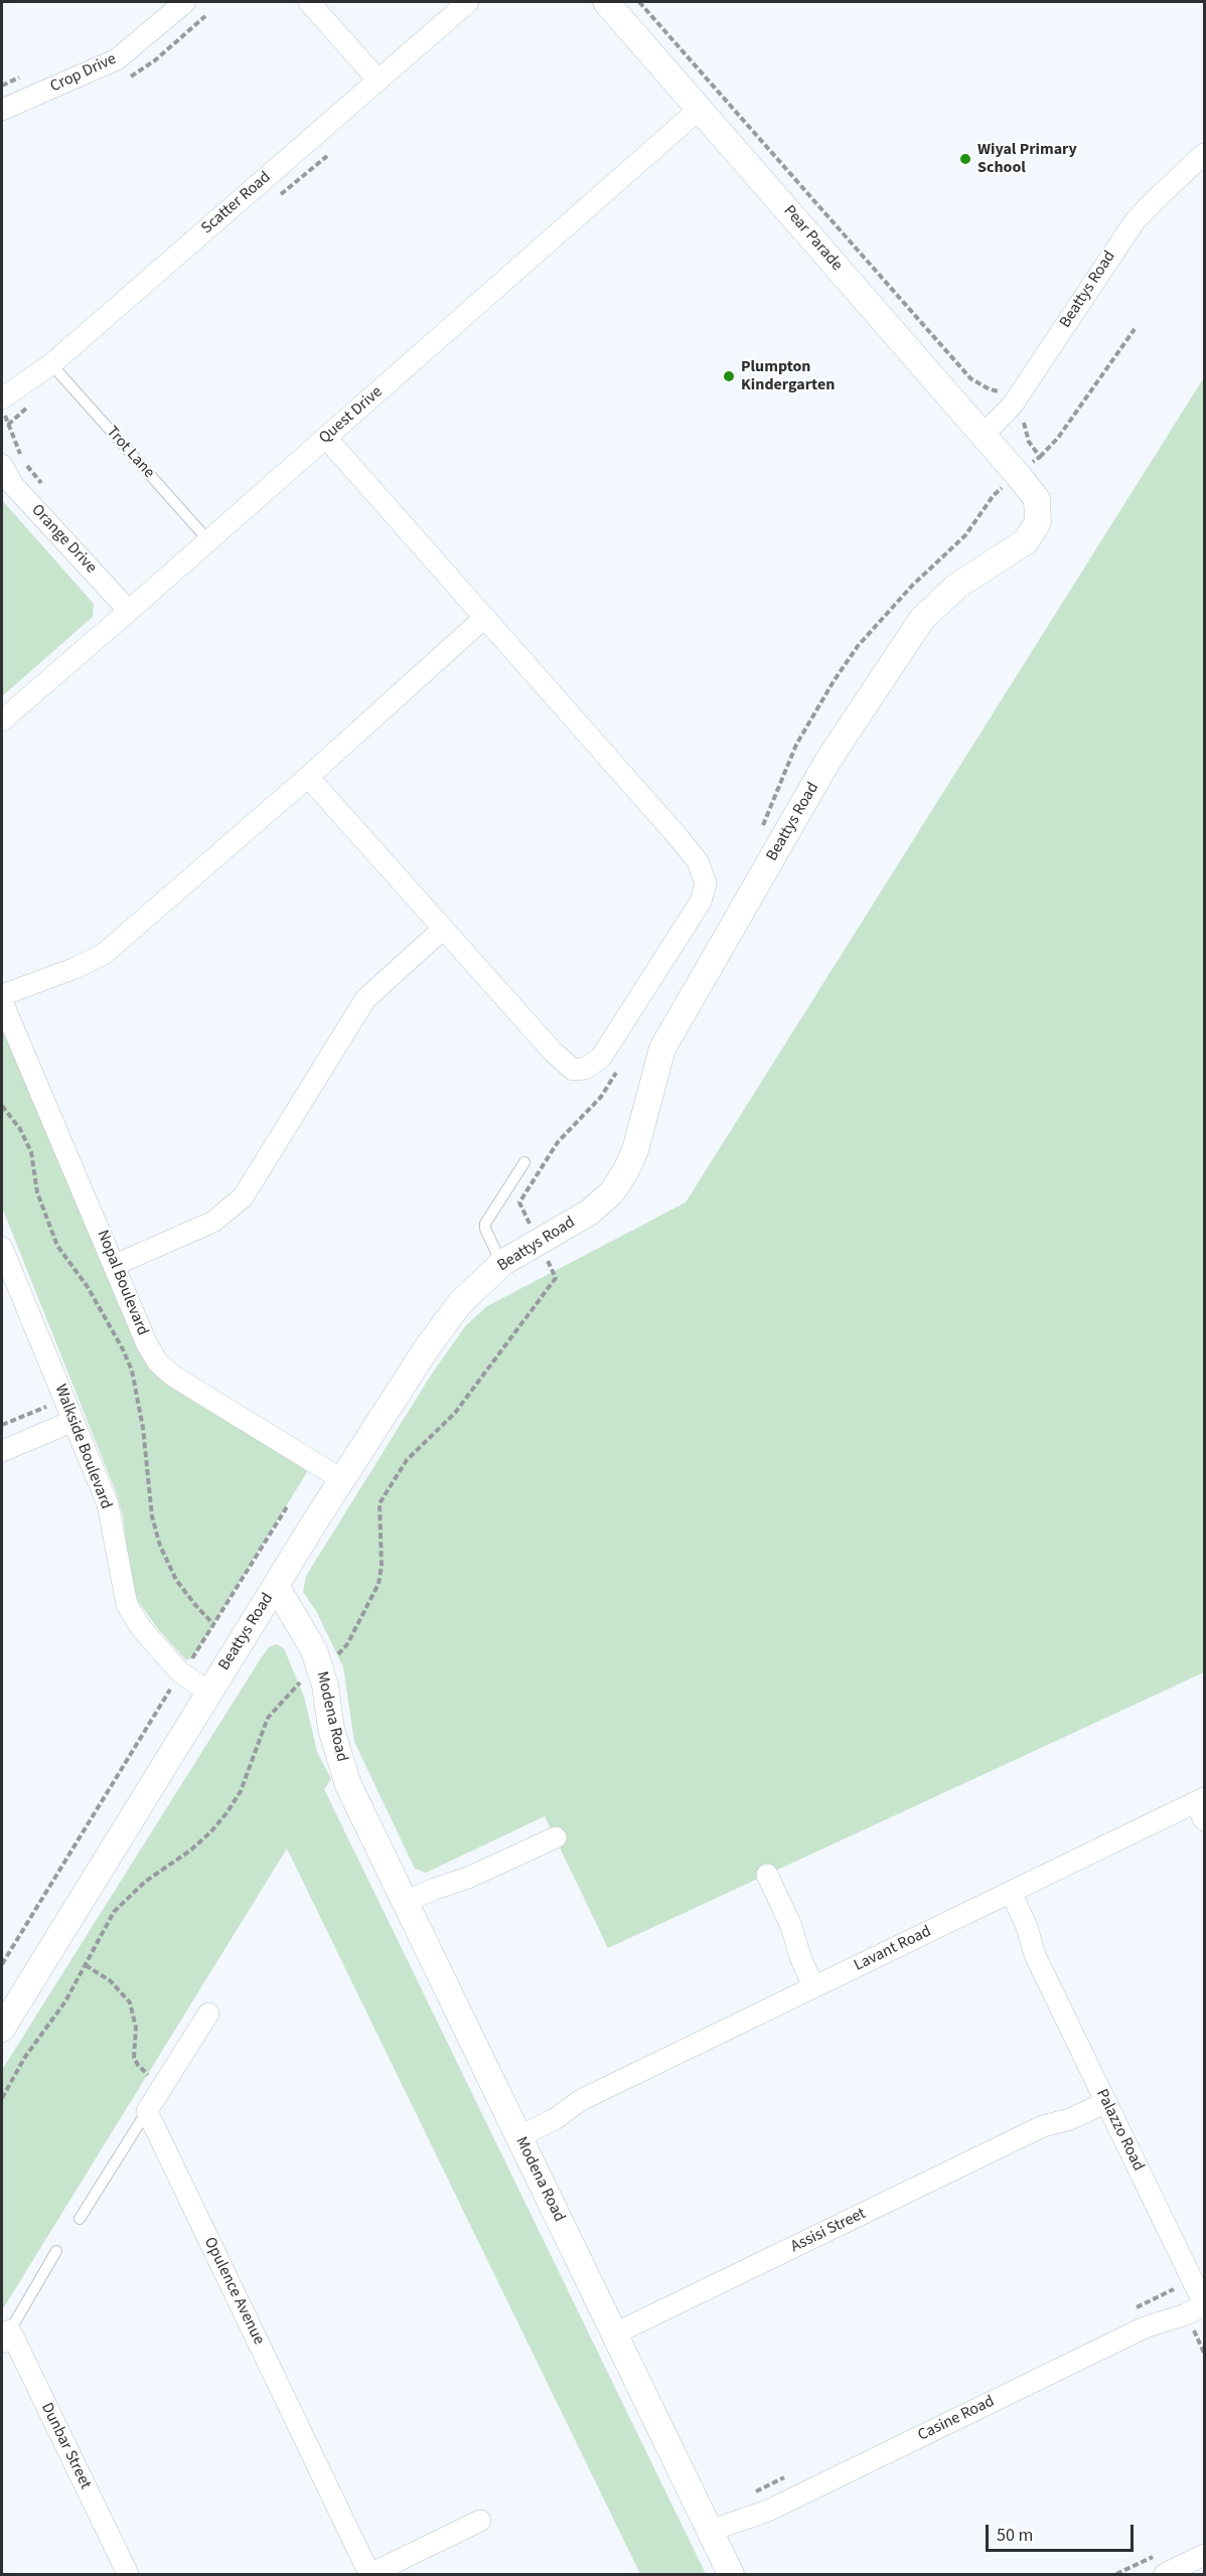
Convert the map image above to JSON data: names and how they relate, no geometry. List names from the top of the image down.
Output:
{
  "streets": {
    "street": [
      "Crop Drive",
      "Scatter Road",
      "Pear Parade",
      "Beattys Road",
      "Quest Drive",
      "Orange Drive",
      "Nopal Boulevard",
      "Walkside Boulevard",
      "Modena Road",
      "Lavant Road",
      "Palazzo Road",
      "Assisi Street",
      "Opulence Avenue",
      "Casine Road",
      "Dunbar Street"
    ],
    "lane": ["Trot Lane"]
  },
  "crossings": [
    ["Scatter Road", "Trot Lane"],
    ["Pear Parade", "Beattys Road"],
    ["Pear Parade", "Quest Drive"],
    ["Beattys Road", "Nopal Boulevard"],
    ["Beattys Road", "Walkside Boulevard"],
    ["Beattys Road", "Modena Road"],
    ["Quest Drive", "Trot Lane"],
    ["Quest Drive", "Orange Drive"],
    ["Modena Road", "Lavant Road"],
    ["Modena Road", "Assisi Street"],
    ["Modena Road", "Casine Road"],
    ["Lavant Road", "Palazzo Road"],
    ["Palazzo Road", "Assisi Street"],
    ["Palazzo Road", "Casine Road"]
  ],
  "places": ["Wiyal Primary School", "Plumpton Kindergarten"],
  "scale_bar": "50 m"
}
